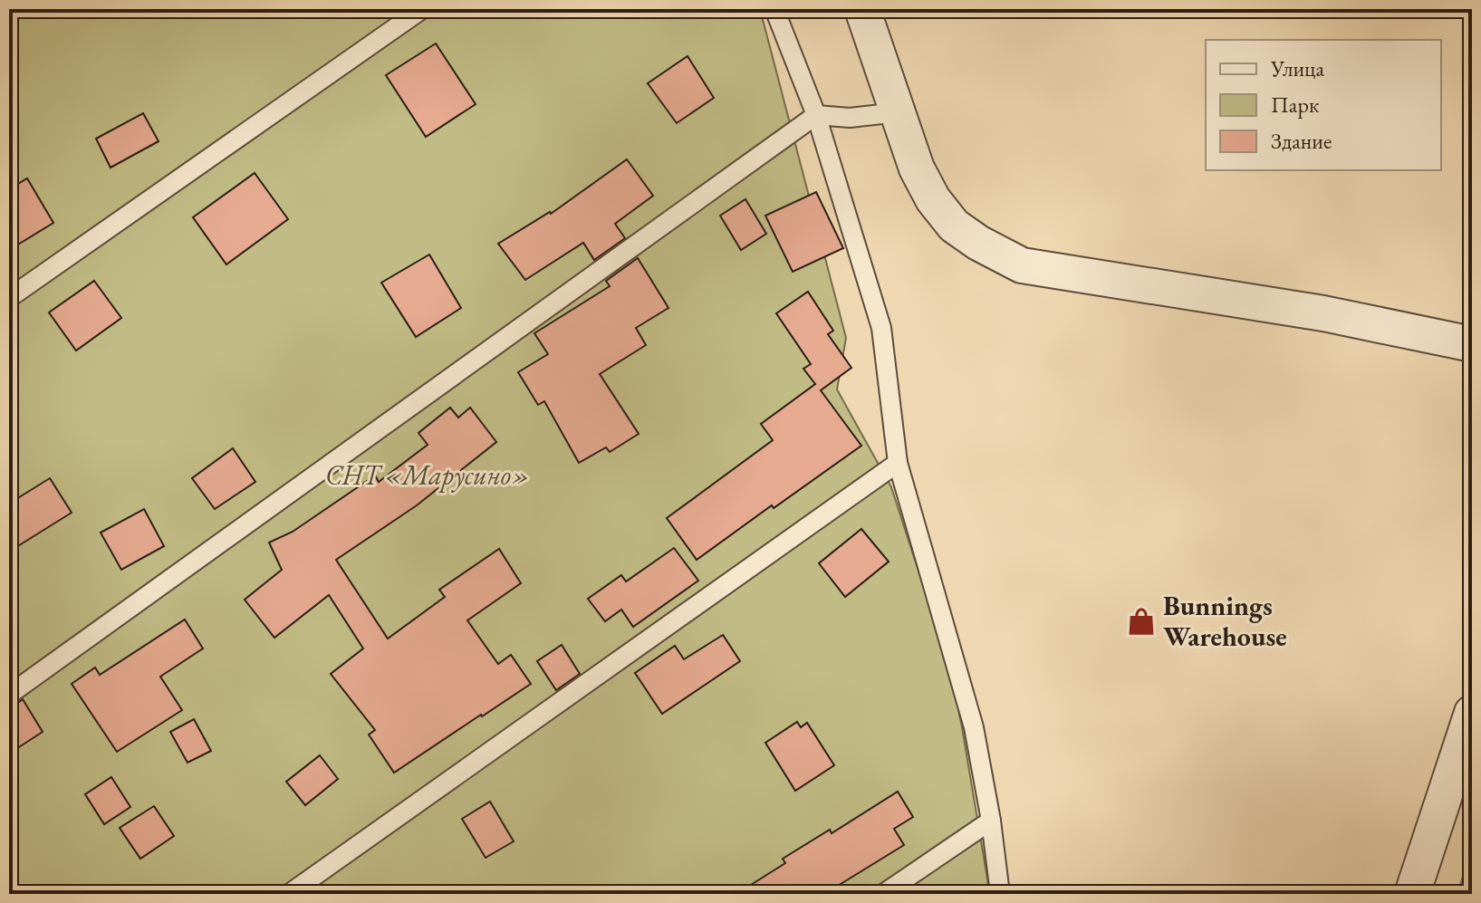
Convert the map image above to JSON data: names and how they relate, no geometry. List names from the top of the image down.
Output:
{
  "parks": ["СНТ «Марусино»"],
  "places": {
    "shop": ["Bunnings Warehouse"]
  },
  "legend": ["Улица", "Парк", "Здание"]
}
